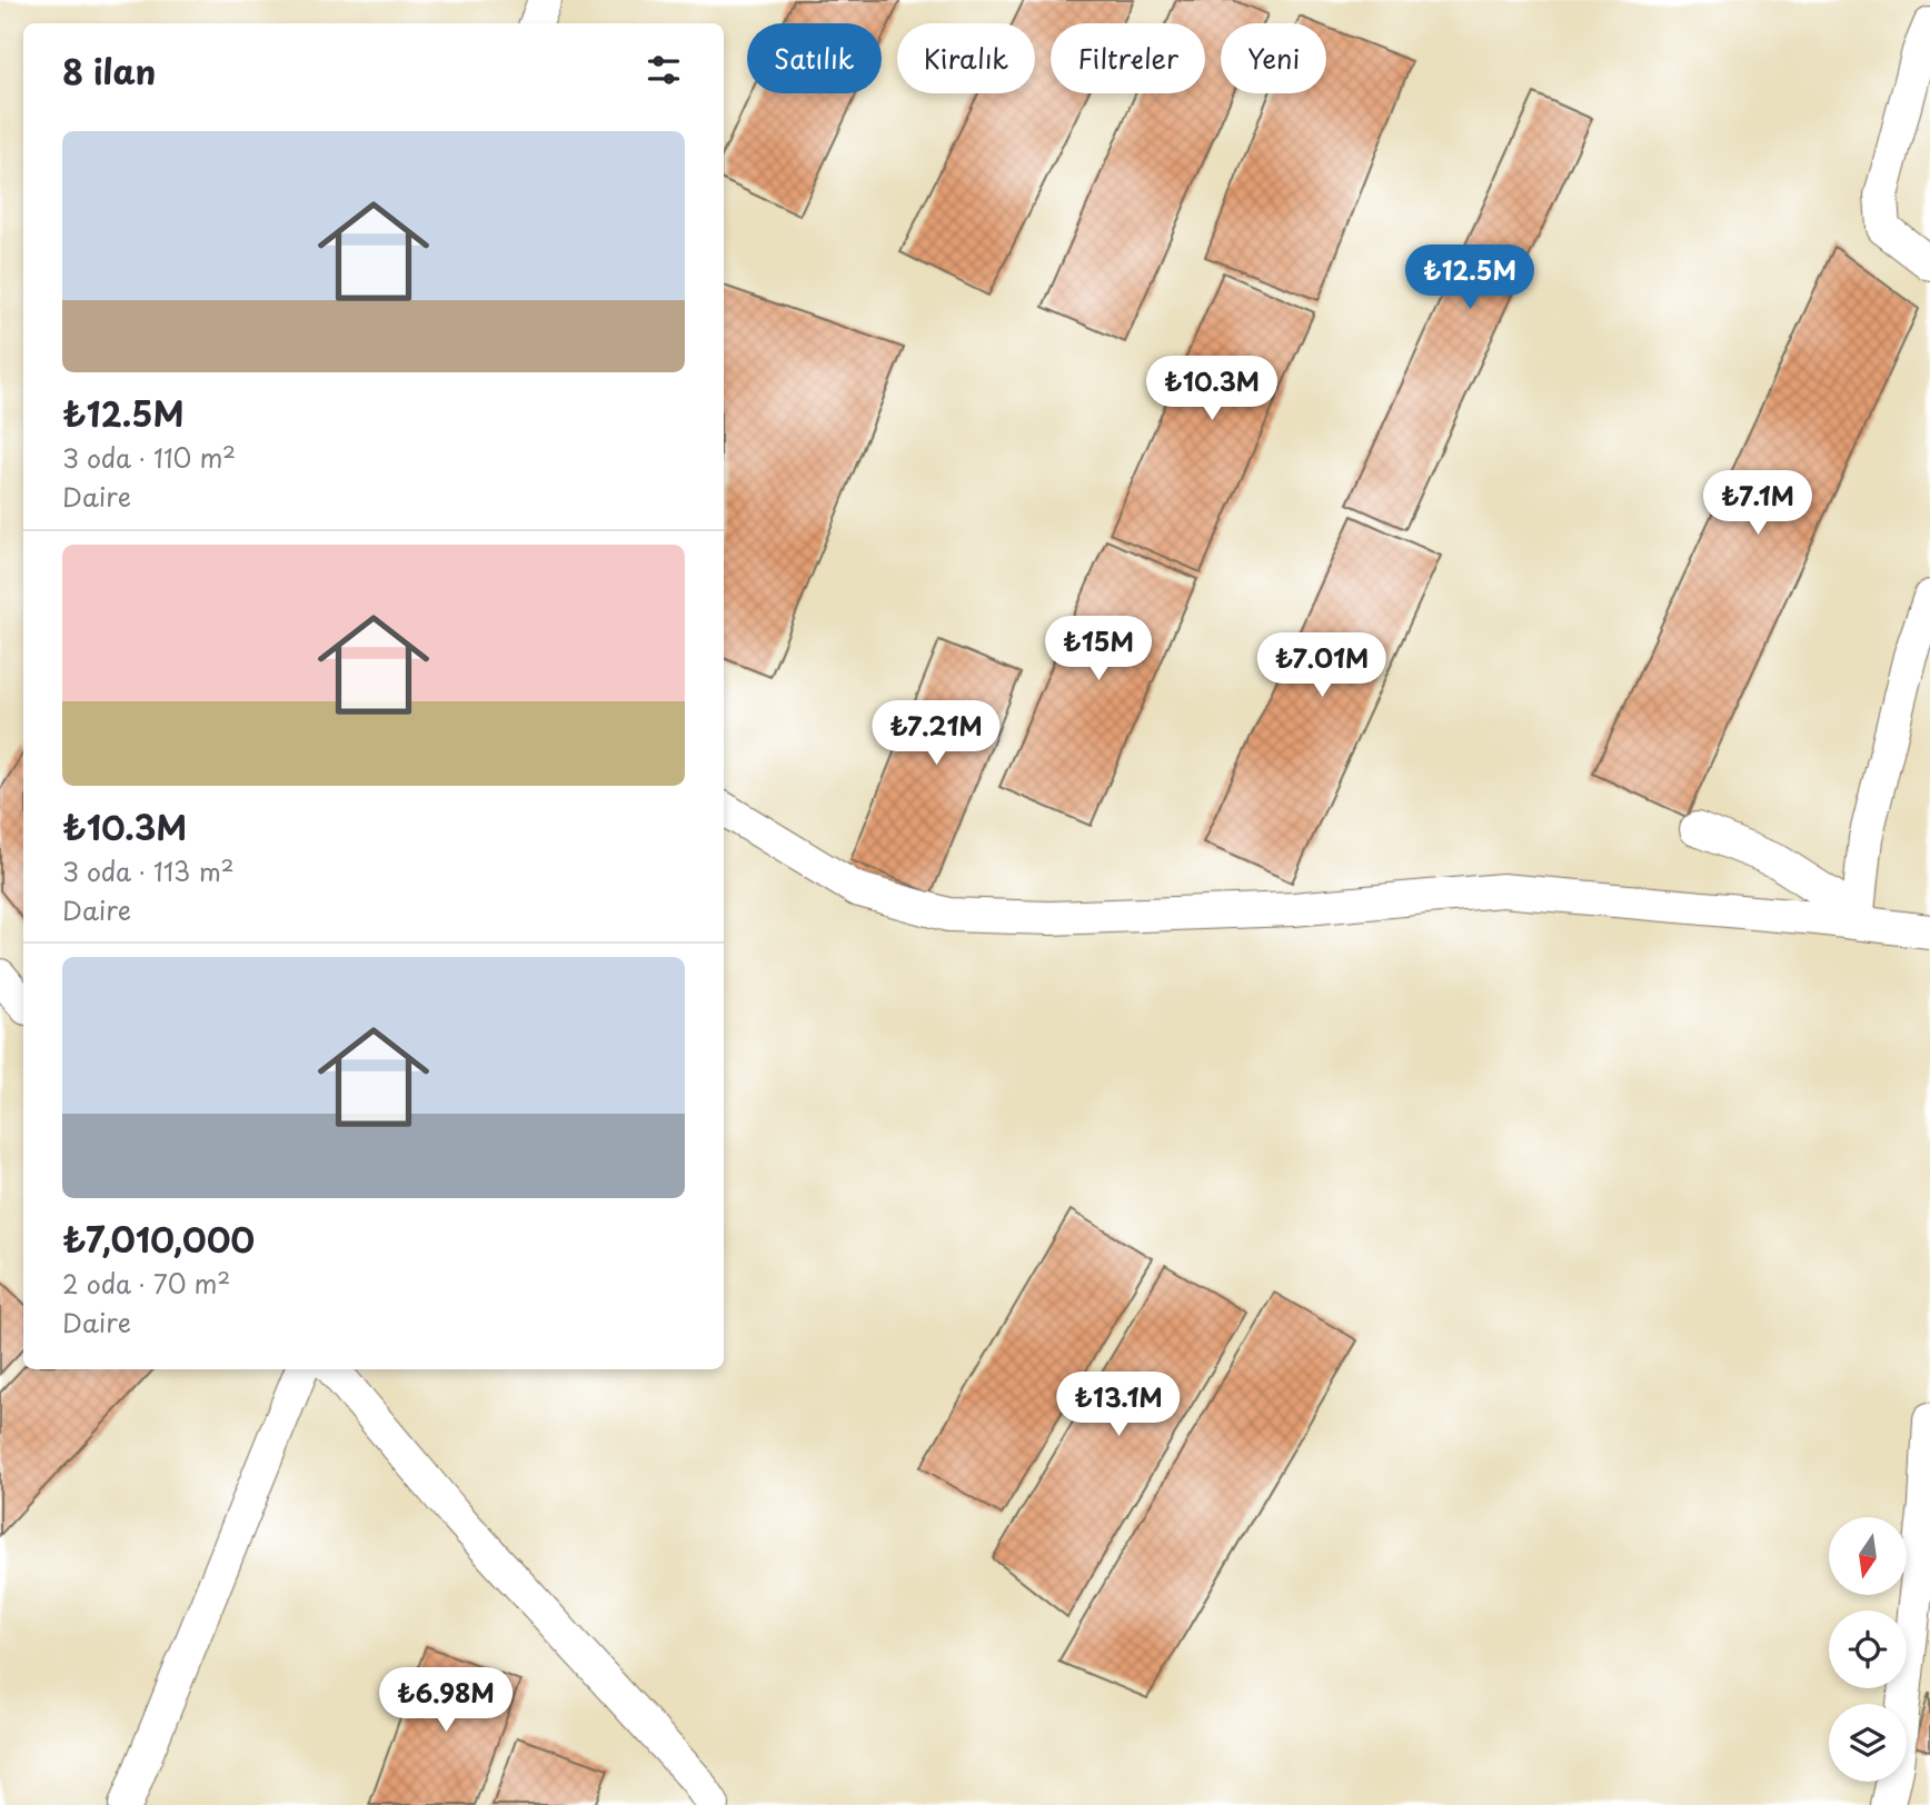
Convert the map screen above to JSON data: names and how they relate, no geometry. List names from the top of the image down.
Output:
{
  "north": "bottom",
  "page": {
    "chip": [
      "Satılık",
      "Kiralık",
      "Filtreler",
      "Yeni"
    ],
    "heading": "8 ilan",
    "list": [
      {
        "name": "₺12.5M",
        "note": "3 oda · 110 m² · Daire"
      },
      {
        "name": "₺10.3M",
        "note": "3 oda · 113 m² · Daire"
      },
      {
        "name": "₺7,010,000",
        "note": "2 oda · 70 m² · Daire"
      }
    ],
    "price": [
      "₺12.5M",
      "₺10.3M",
      "₺7.1M",
      "₺15M",
      "₺7.01M",
      "₺7.21M",
      "₺13.1M",
      "₺6.98M"
    ]
  }
}
